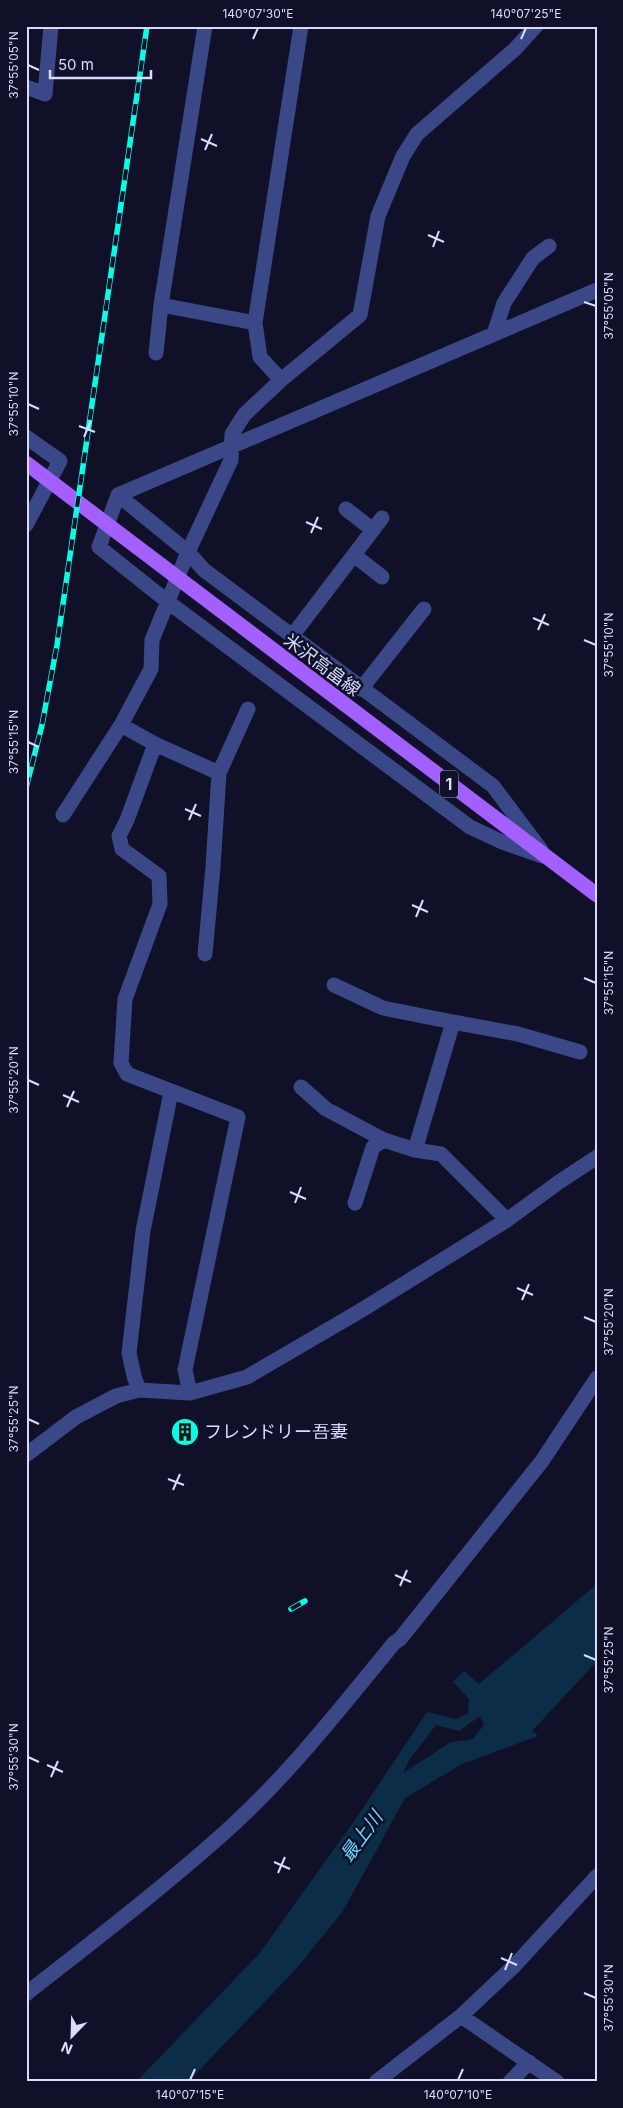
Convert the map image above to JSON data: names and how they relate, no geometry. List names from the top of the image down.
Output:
{
  "streets": {
    "main road": ["米沢高畠線", "1"]
  },
  "water": ["最上川"],
  "places": {
    "building": ["フレンドリー吾妻"]
  },
  "scale_bar": "50 m",
  "north": "bottom left",
  "coordinates": [
    "140°07'30\"E",
    "140°07'25\"E",
    "37°55'05\"N",
    "37°55'10\"N",
    "37°55'15\"N",
    "37°55'20\"N",
    "37°55'25\"N",
    "37°55'30\"N",
    "140°07'15\"E",
    "140°07'10\"E"
  ]
}
